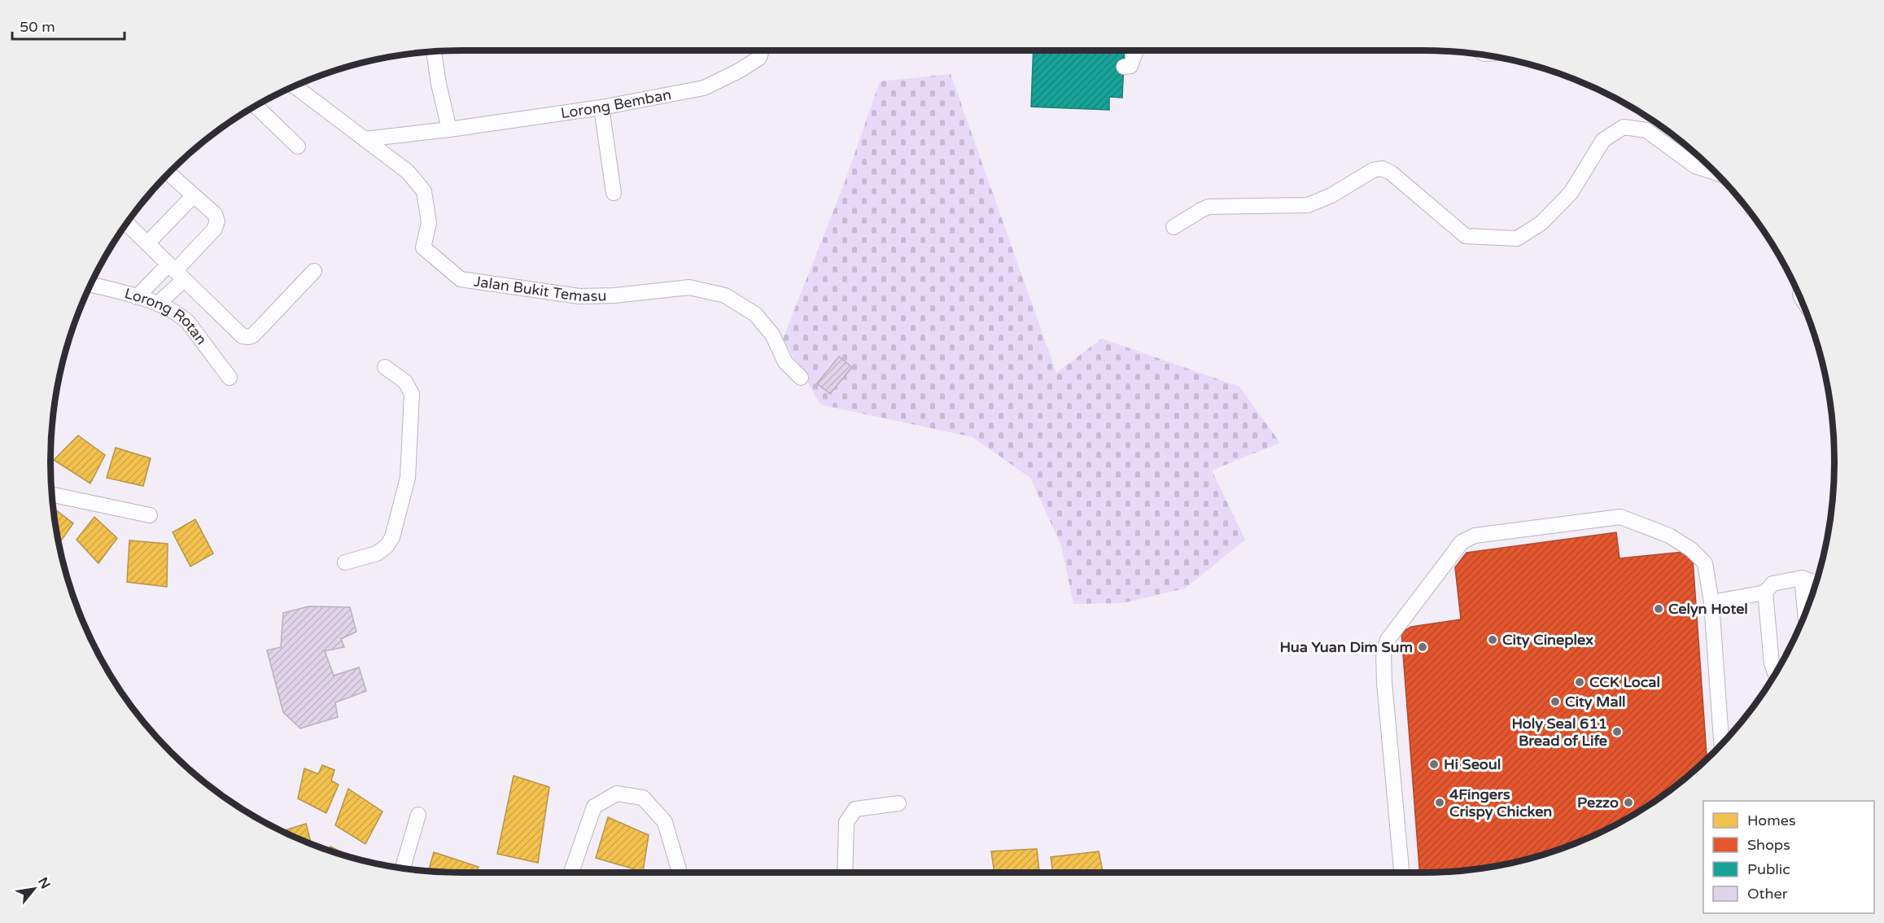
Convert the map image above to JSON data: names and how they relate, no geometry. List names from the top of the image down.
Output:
{
  "streets": {
    "street": ["Lorong Bemban", "Jalan Bukit Temasu", "Lorong Rotan"]
  },
  "crossings": [
    ["Lorong Bemban", "Jalan Bukit Temasu"]
  ],
  "places": [
    "Celyn Hotel",
    "City Cineplex",
    "Hua Yuan Dim Sum",
    "CCK Local",
    "City Mall",
    "Holy Seal 611 Bread of Life",
    "Hi Seoul",
    "4Fingers Crispy Chicken",
    "Pezzo"
  ],
  "legend": [
    "Homes",
    "Shops",
    "Public",
    "Other"
  ],
  "scale_bar": "50 m",
  "north": "top right"
}
